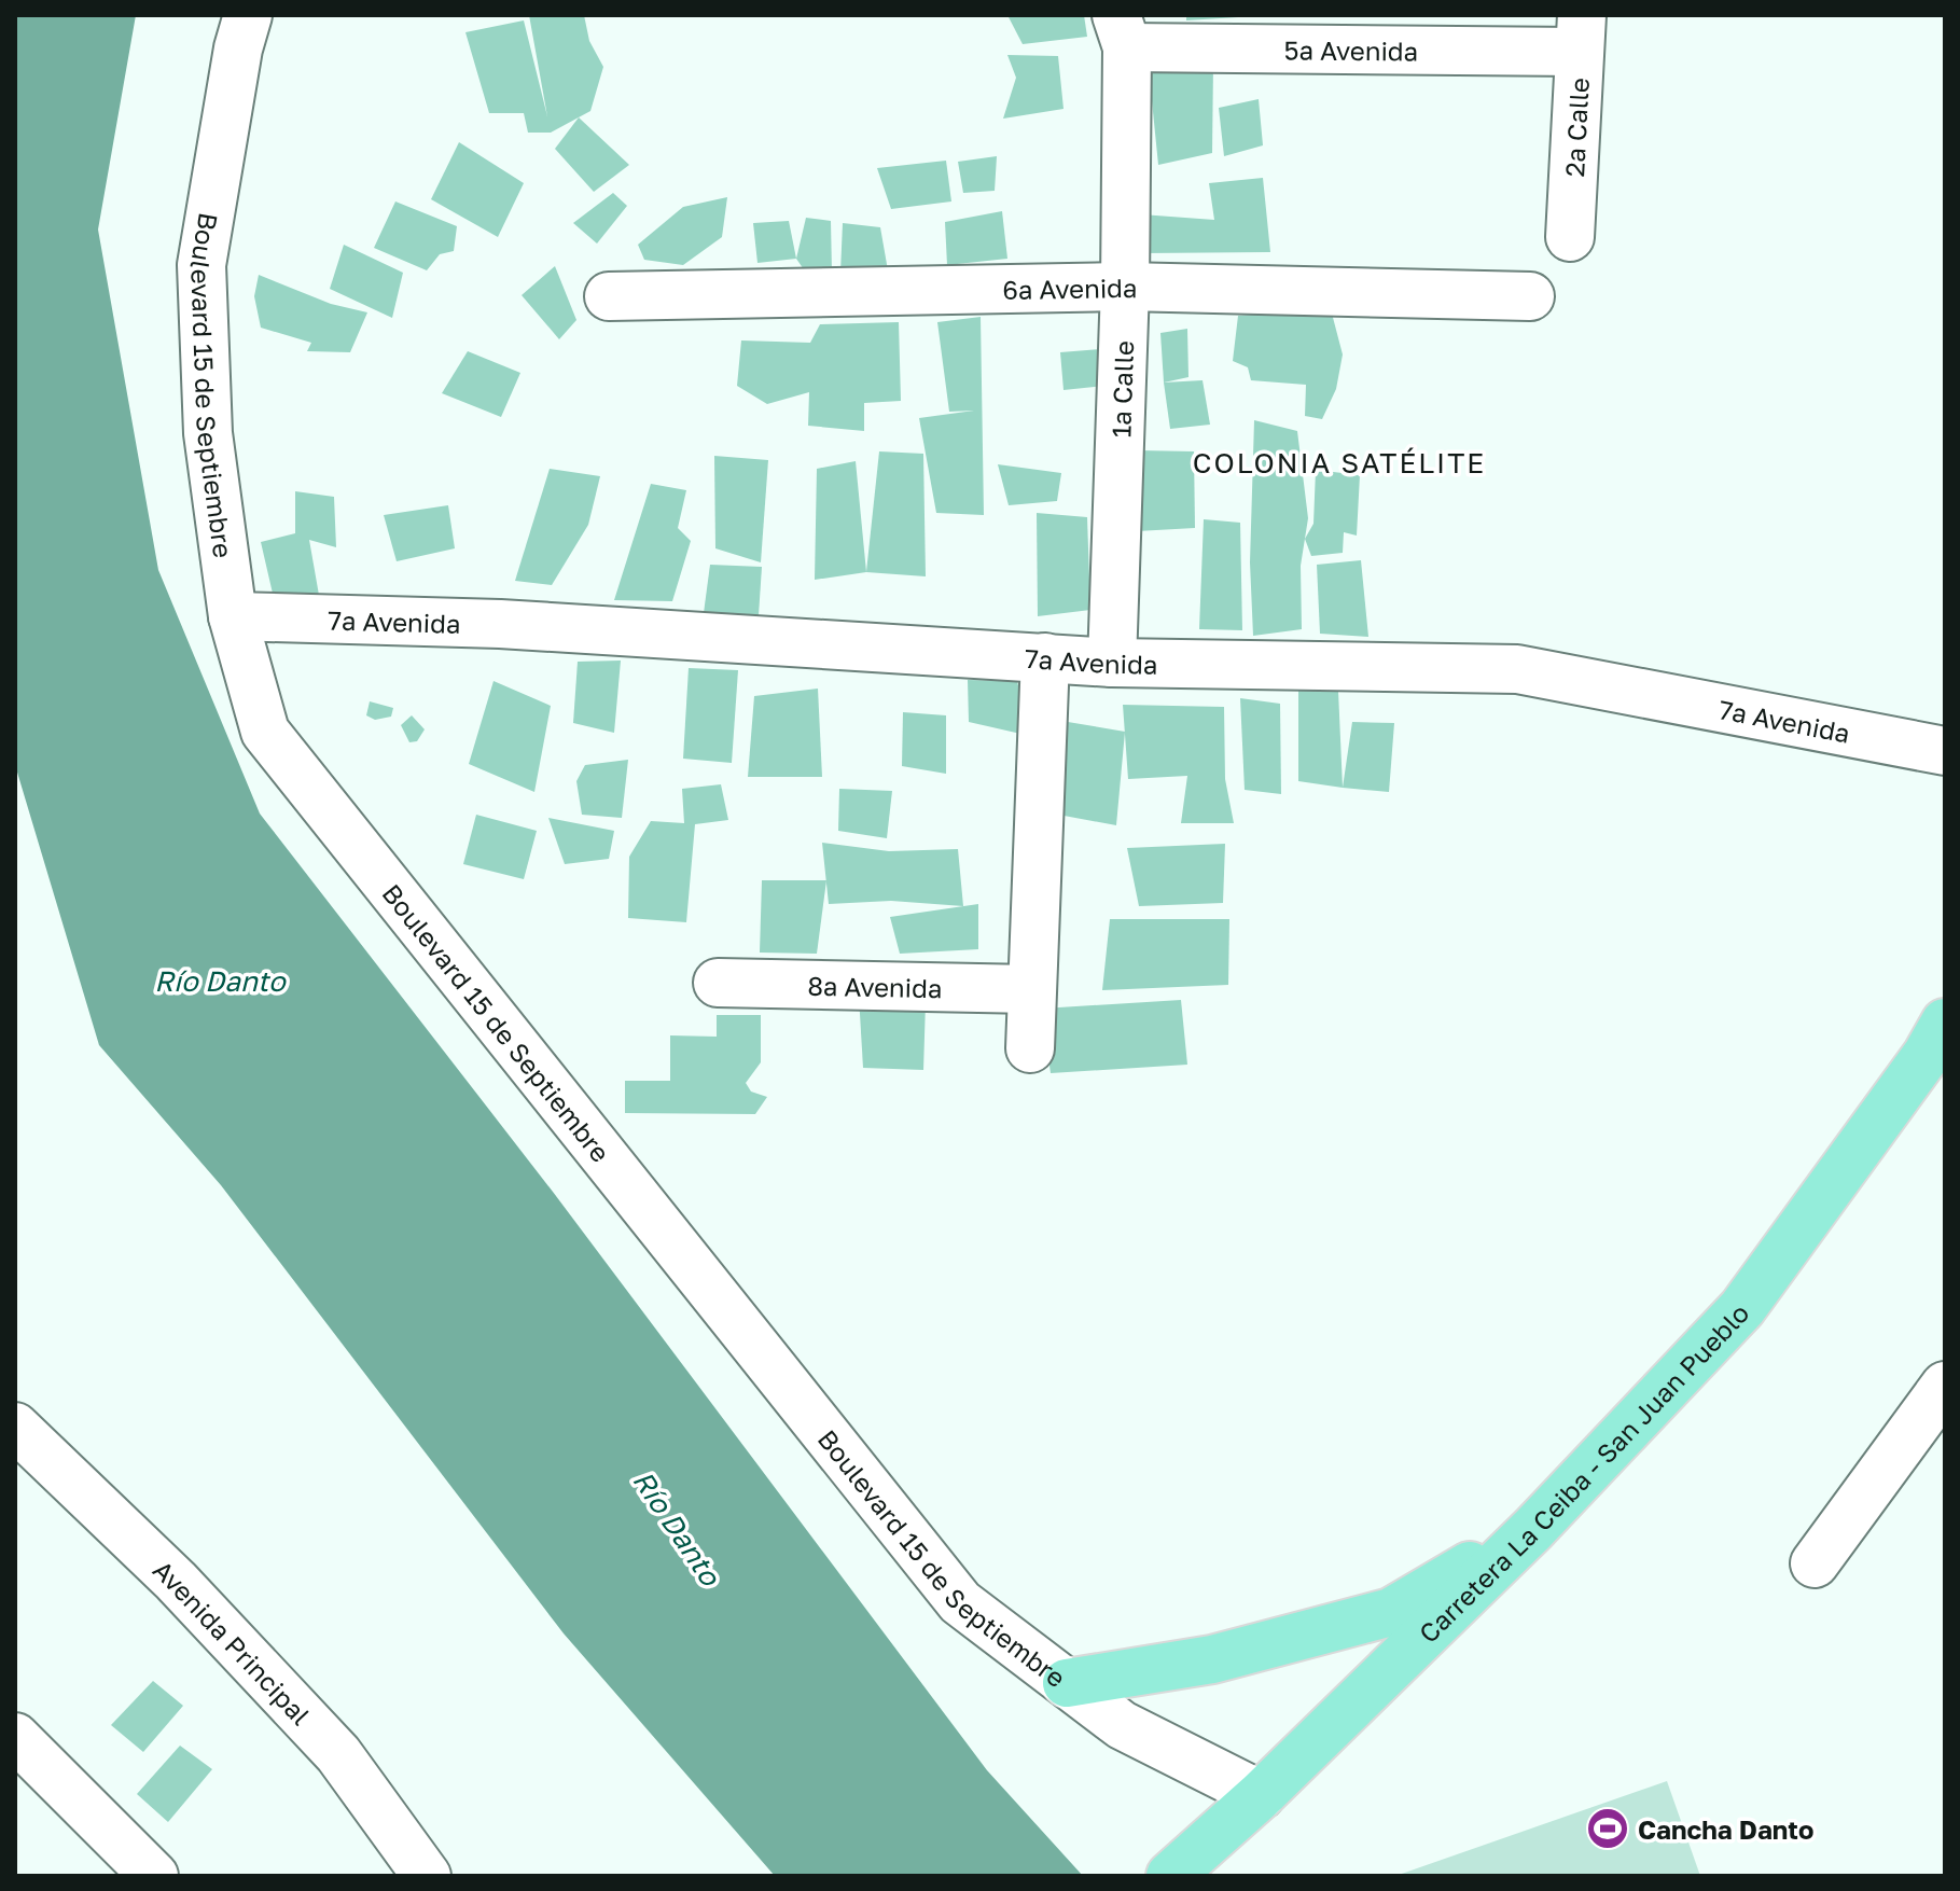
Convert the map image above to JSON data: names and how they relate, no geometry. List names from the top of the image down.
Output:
{
  "streets": {
    "main road": ["Carretera La Ceiba - San Juan Pueblo"],
    "street": [
      "5a Avenida",
      "2a Calle",
      "6a Avenida",
      "Boulevard 15 de Septiembre",
      "1a Calle",
      "7a Avenida",
      "8a Avenida",
      "Avenida Principal"
    ]
  },
  "crossings": [
    ["5a Avenida", "2a Calle"],
    ["5a Avenida", "1a Calle"],
    ["6a Avenida", "1a Calle"],
    ["Boulevard 15 de Septiembre", "7a Avenida"],
    ["Boulevard 15 de Septiembre", "Carretera La Ceiba - San Juan Pueblo"],
    ["1a Calle", "7a Avenida"]
  ],
  "districts": ["COLONIA SATÉLITE"],
  "water": ["Río Danto"],
  "places": {
    "sports": ["Cancha Danto"]
  }
}
